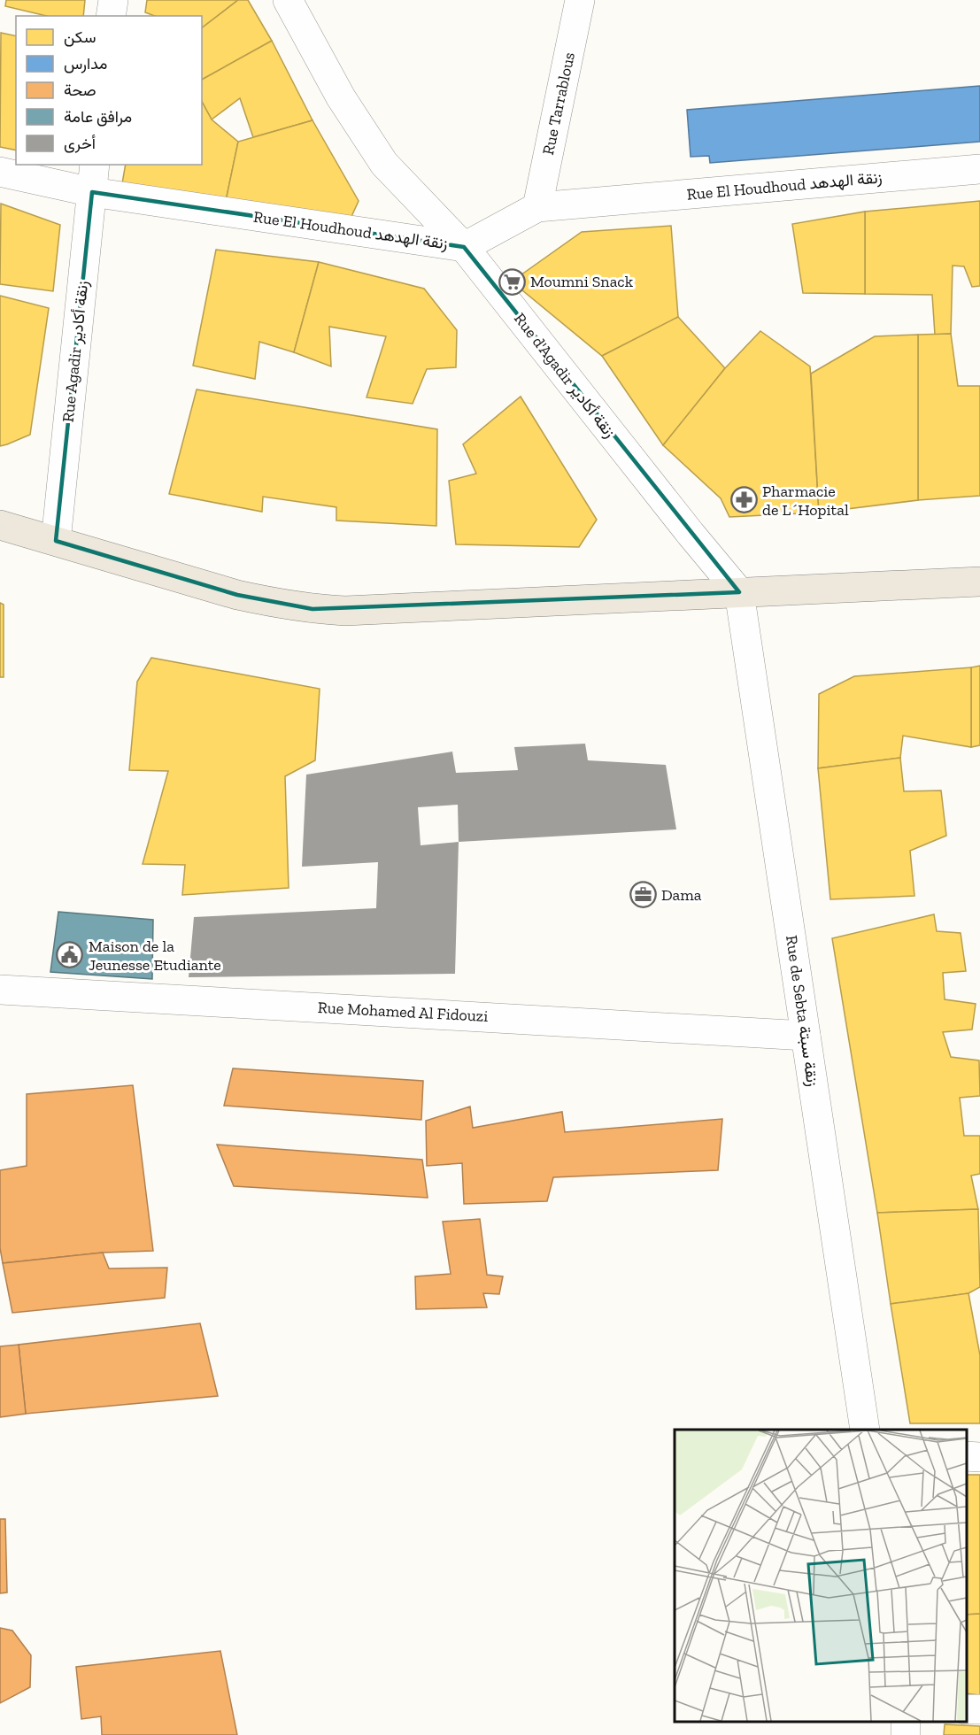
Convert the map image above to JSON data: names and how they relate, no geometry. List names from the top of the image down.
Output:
{
  "streets": {
    "street": [
      "Rue Tarrablous",
      "Rue El Houdhoud زنقة الهدهد",
      "Rue Agadir زنقة أكادير",
      "Rue d'Agadir زنقة أكادير",
      "Rue de Sebta زنقة سبتة",
      "Rue Mohamed Al Fidouzi"
    ]
  },
  "crossings": [
    ["Rue Tarrablous", "Rue El Houdhoud زنقة الهدهد"],
    ["Rue El Houdhoud زنقة الهدهد", "Rue Agadir زنقة أكادير"],
    ["Rue El Houdhoud زنقة الهدهد", "Rue d'Agadir زنقة أكادير"],
    ["Rue d'Agadir زنقة أكادير", "Rue de Sebta زنقة سبتة"],
    ["Rue de Sebta زنقة سبتة", "Rue Mohamed Al Fidouzi"]
  ],
  "places": {
    "supermarket": ["Moumni Snack"],
    "pharmacy": ["Pharmacie de L´Hopital"],
    "office": ["Dama"],
    "public building": ["Maison de la Jeunesse Etudiante"]
  },
  "legend": [
    "سكن",
    "مدارس",
    "صحة",
    "مرافق عامة",
    "أخرى"
  ]
}
